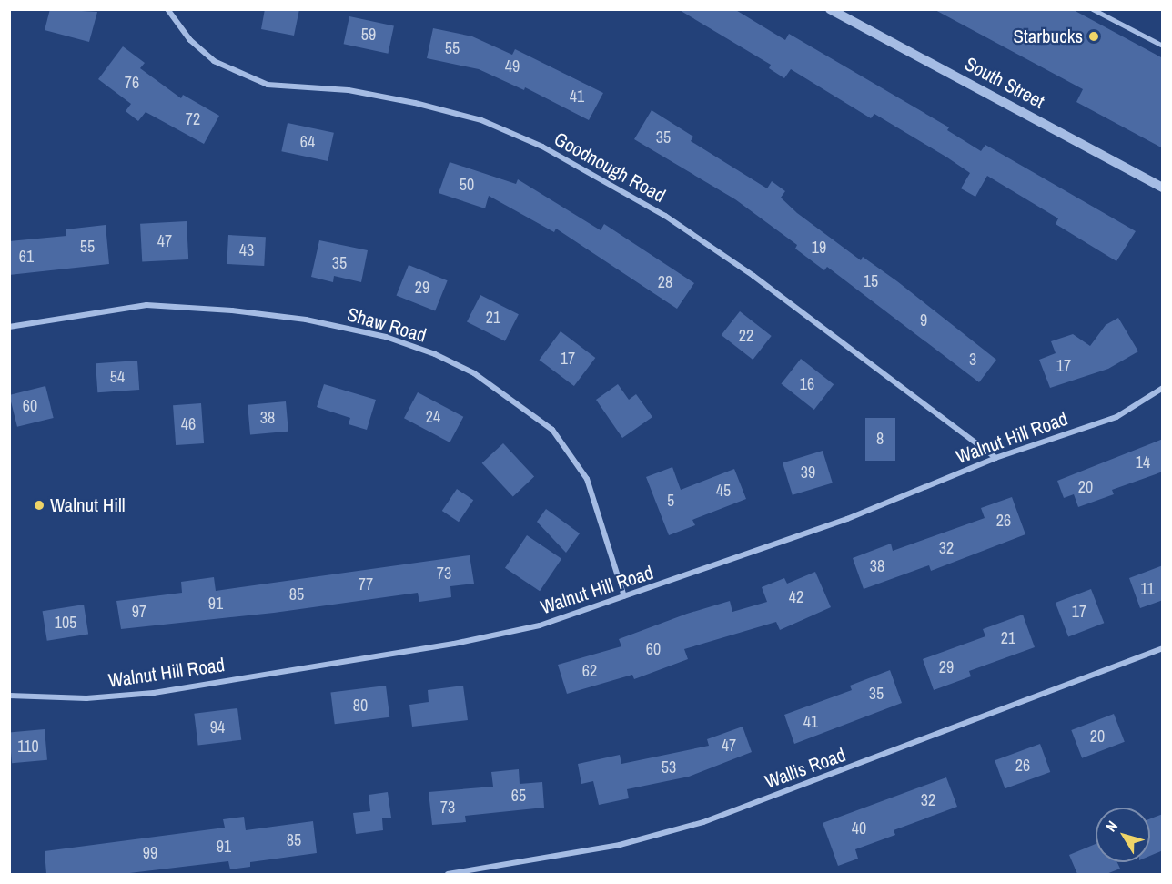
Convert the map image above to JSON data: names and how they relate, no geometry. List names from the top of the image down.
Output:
{
  "streets": {
    "street": [
      "South Street",
      "Goodnough Road",
      "Shaw Road",
      "Walnut Hill Road",
      "Wallis Road"
    ]
  },
  "crossings": [
    ["Goodnough Road", "Walnut Hill Road"],
    ["Shaw Road", "Walnut Hill Road"]
  ],
  "places": ["Starbucks", "Walnut Hill"],
  "house_numbers": [
    "59",
    "55",
    "49",
    "76",
    "41",
    "72",
    "35",
    "64",
    "50",
    "47",
    "55",
    "19",
    "43",
    "61",
    "35",
    "15",
    "28",
    "29",
    "21",
    "9",
    "22",
    "17",
    "3",
    "17",
    "54",
    "16",
    "60",
    "24",
    "38",
    "46",
    "8",
    "14",
    "39",
    "20",
    "45",
    "5",
    "26",
    "32",
    "38",
    "73",
    "77",
    "11",
    "85",
    "42",
    "91",
    "97",
    "17",
    "105",
    "21",
    "60",
    "29",
    "62",
    "35",
    "80",
    "41",
    "94",
    "20",
    "47",
    "110",
    "26",
    "53",
    "65",
    "32",
    "73",
    "40",
    "85",
    "91",
    "99"
  ],
  "north": "top left"
}
